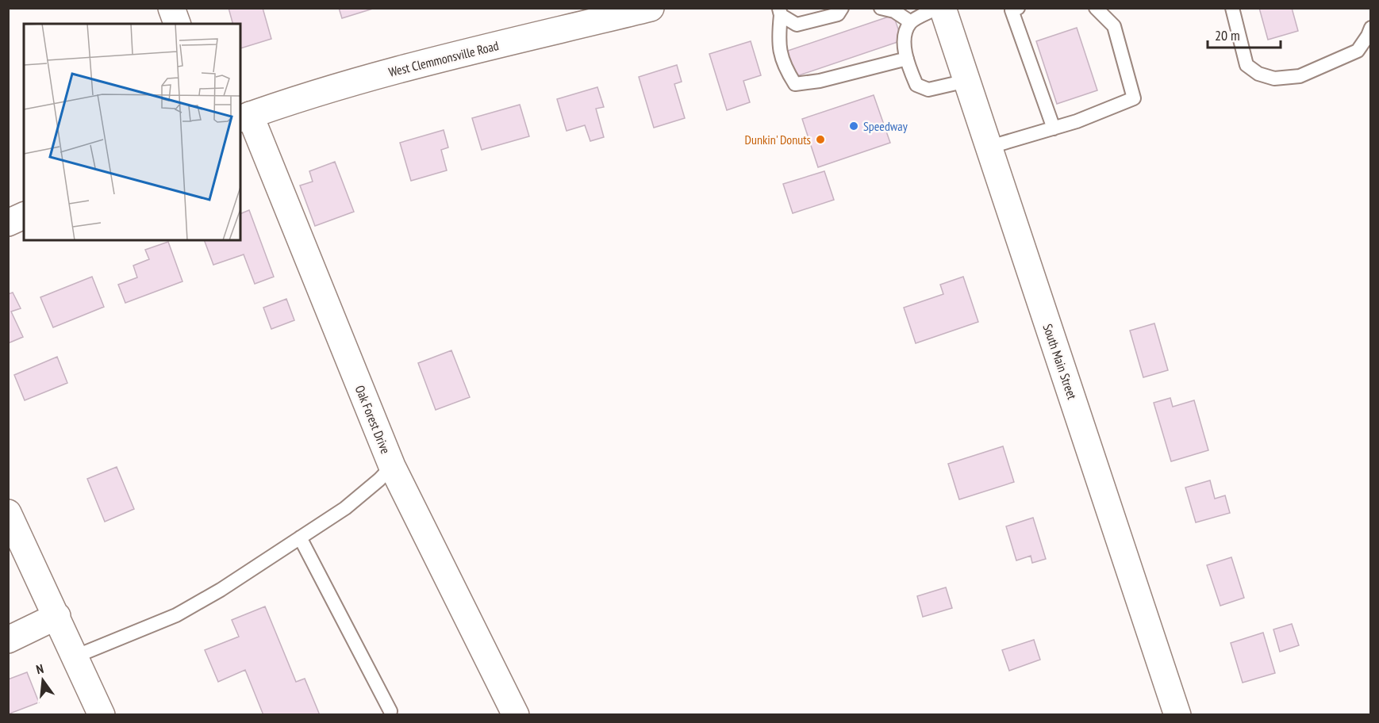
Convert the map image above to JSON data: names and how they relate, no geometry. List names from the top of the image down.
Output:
{
  "streets": {
    "main road": ["West Clemmonsville Road", "South Main Street", "Oak Forest Drive"]
  },
  "crossings": [
    ["West Clemmonsville Road", "Oak Forest Drive"]
  ],
  "places": ["Speedway", "Dunkin' Donuts"],
  "scale_bar": "20 m",
  "north": "top"
}
